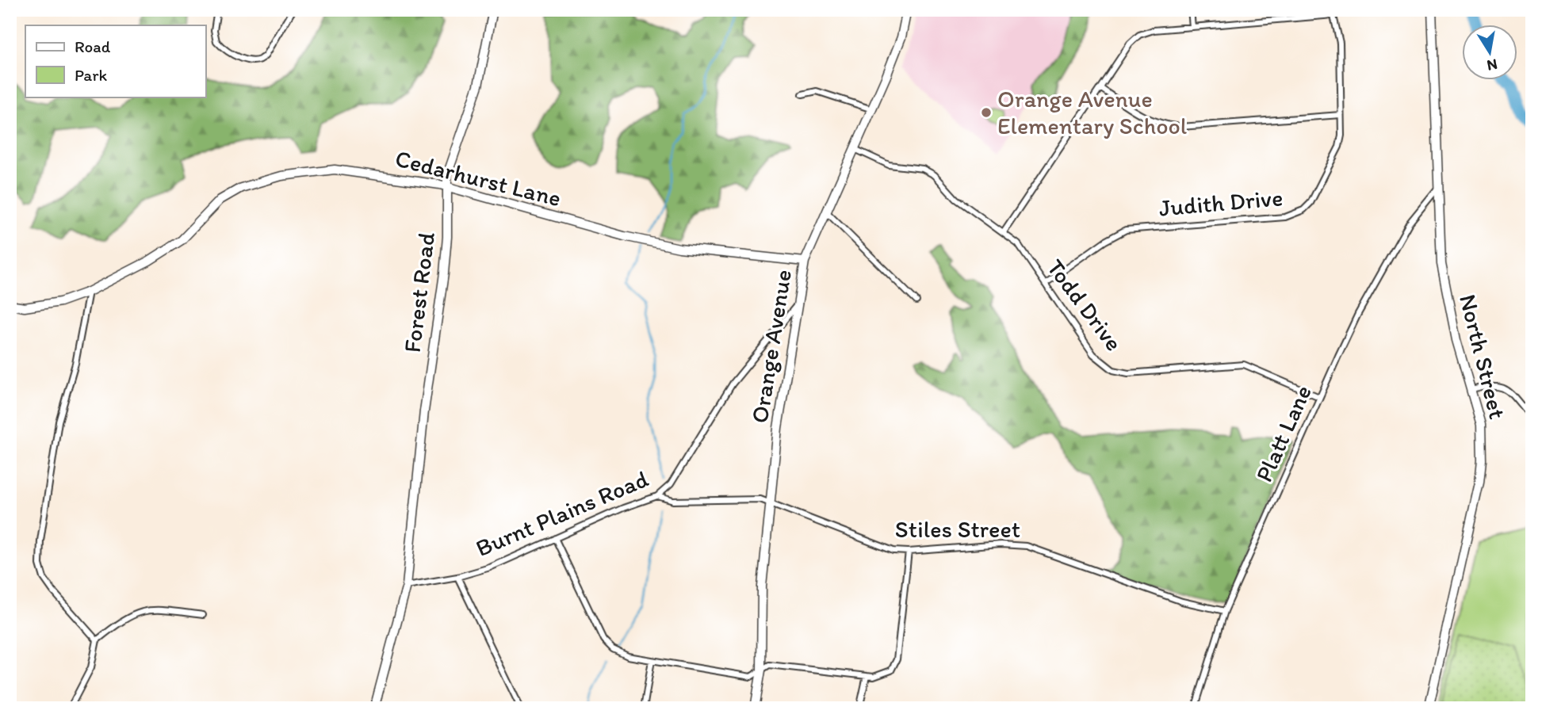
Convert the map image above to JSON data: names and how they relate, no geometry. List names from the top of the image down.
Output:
{
  "streets": {
    "main road": [
      "Cedarhurst Lane",
      "Forest Road",
      "Orange Avenue",
      "North Street"
    ],
    "street": [
      "Judith Drive",
      "Todd Drive",
      "Platt Lane",
      "Burnt Plains Road",
      "Stiles Street"
    ]
  },
  "crossings": [
    ["Cedarhurst Lane", "Forest Road"],
    ["Cedarhurst Lane", "Orange Avenue"],
    ["Judith Drive", "Todd Drive"],
    ["Forest Road", "Burnt Plains Road"],
    ["Todd Drive", "Orange Avenue"],
    ["Todd Drive", "Platt Lane"],
    ["Orange Avenue", "Burnt Plains Road"],
    ["Orange Avenue", "Stiles Street"],
    ["North Street", "Platt Lane"],
    ["Platt Lane", "Stiles Street"],
    ["Burnt Plains Road", "Stiles Street"]
  ],
  "places": ["Orange Avenue Elementary School"],
  "legend": ["Road", "Park"],
  "north": "bottom"
}
